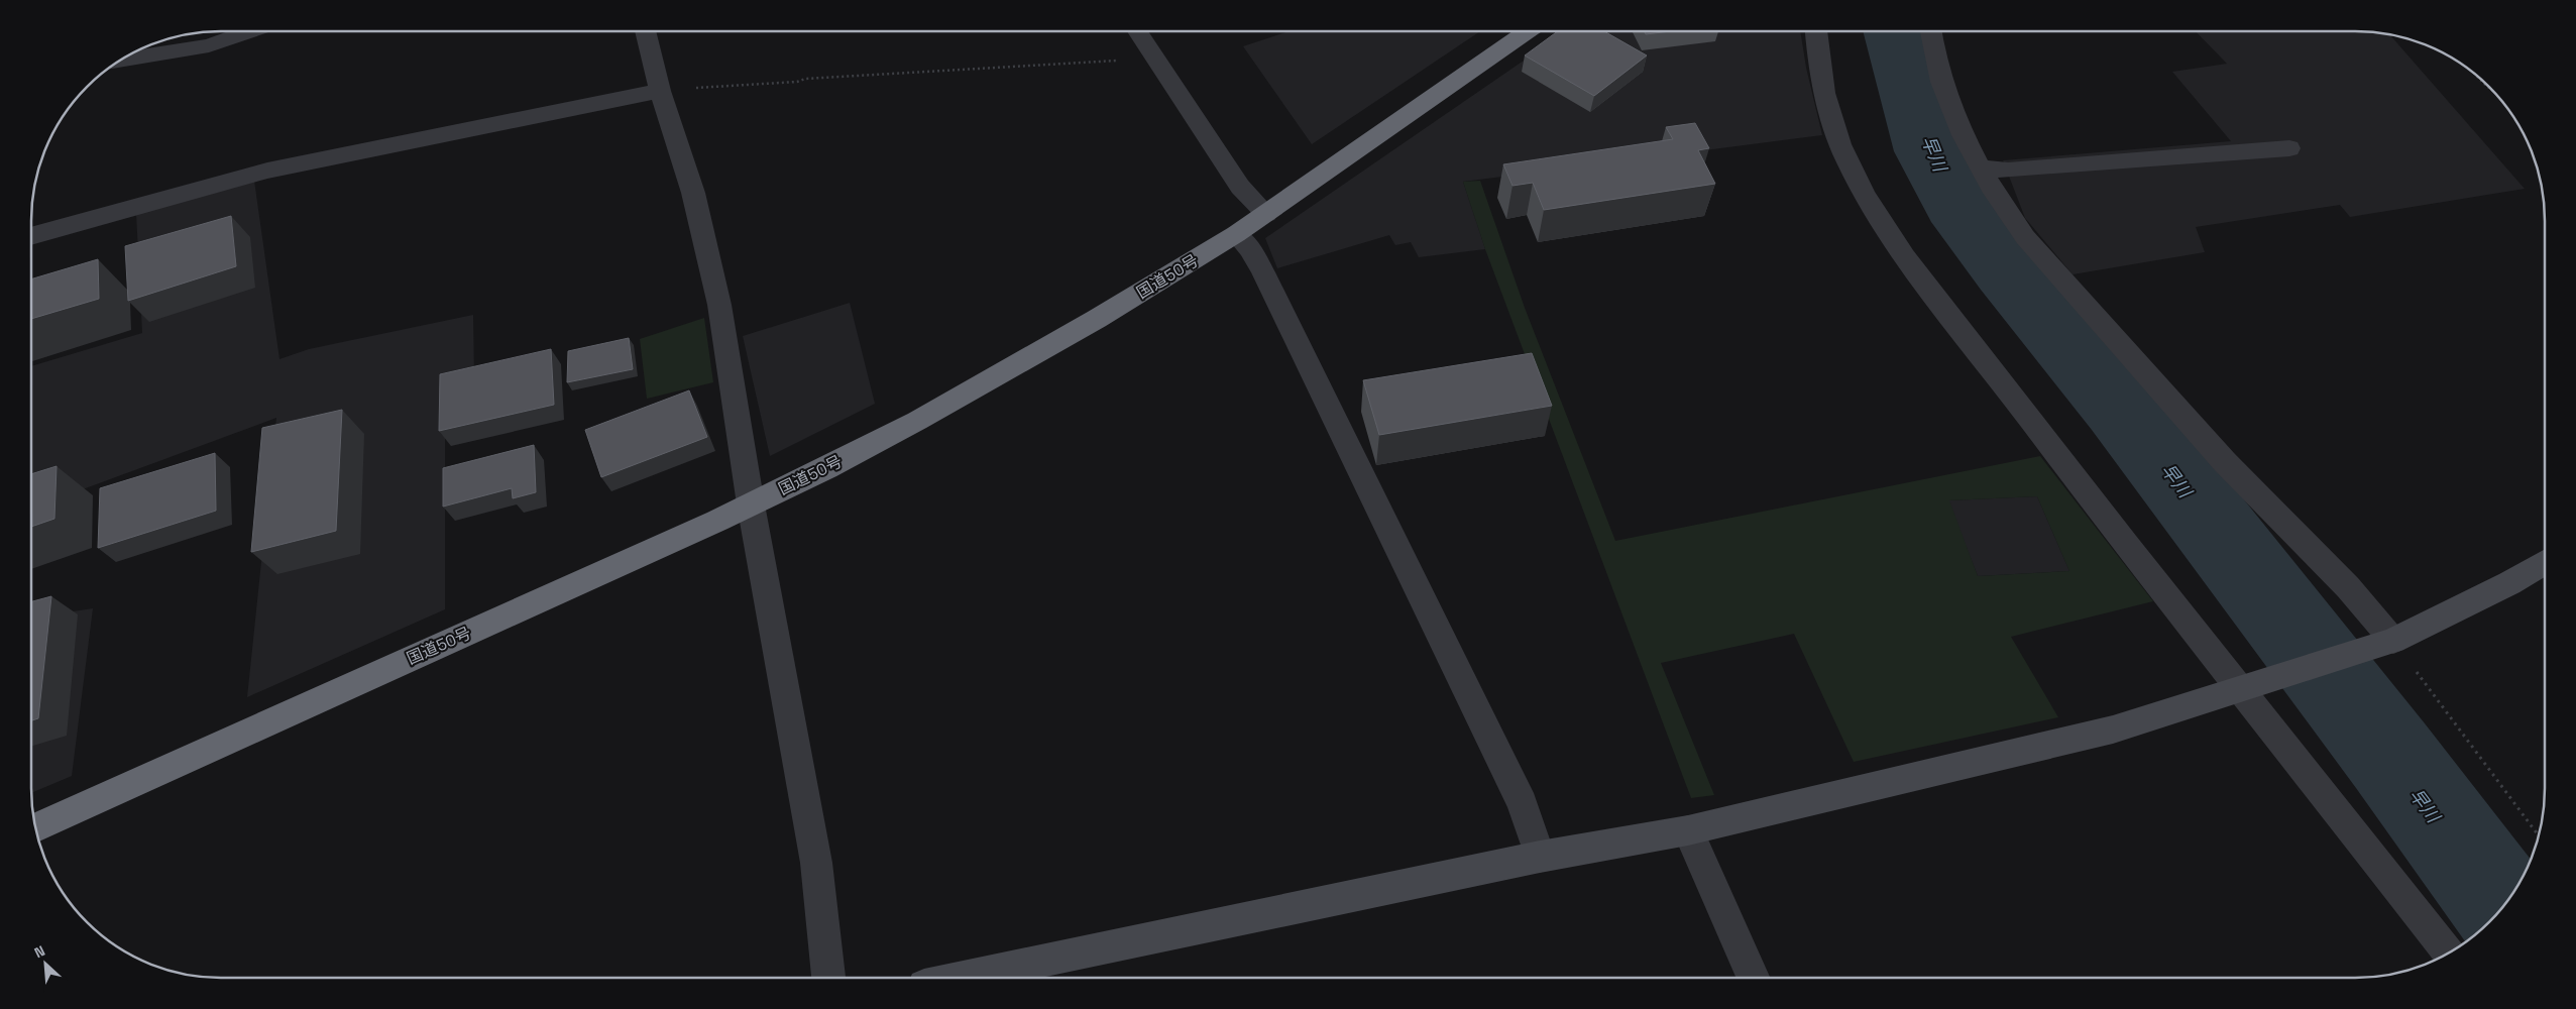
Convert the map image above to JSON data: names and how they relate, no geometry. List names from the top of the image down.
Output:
{
  "streets": {
    "highway": ["国道50号"]
  },
  "water": ["早川"],
  "north": "top left"
}
